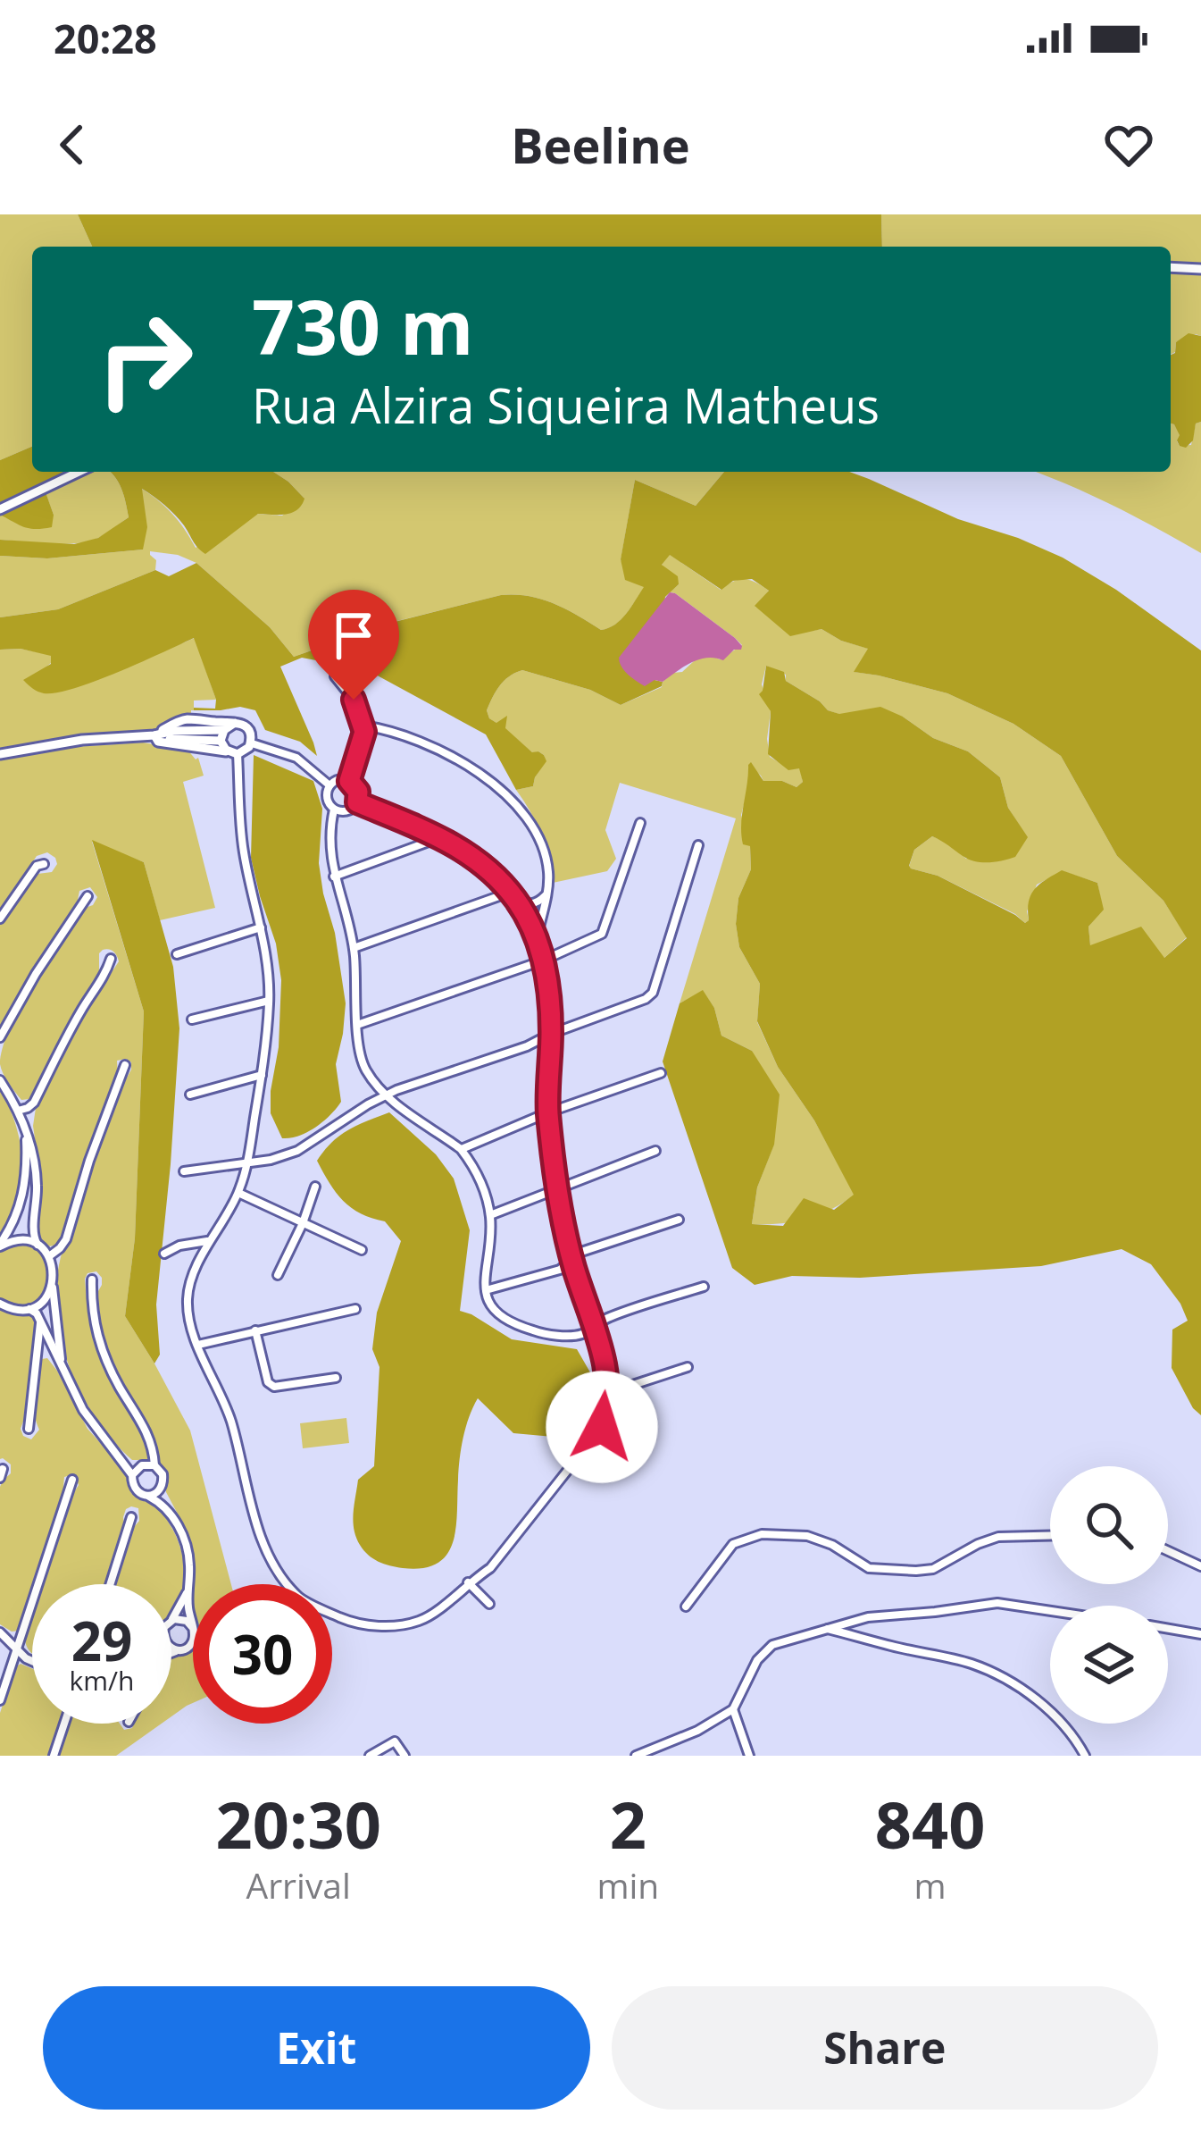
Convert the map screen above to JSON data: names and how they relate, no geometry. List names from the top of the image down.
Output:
{
  "page": {
    "status": "20:28",
    "header": "Beeline",
    "turn": ["730 m", "Rua Alzira Siqueira Matheus"],
    "speed": "29 km/h",
    "limit": "30",
    "eta": [
      "20:30",
      "Arrival",
      "2",
      "min",
      "840",
      "m"
    ],
    "buttons": ["Exit", "Share"]
  }
}
